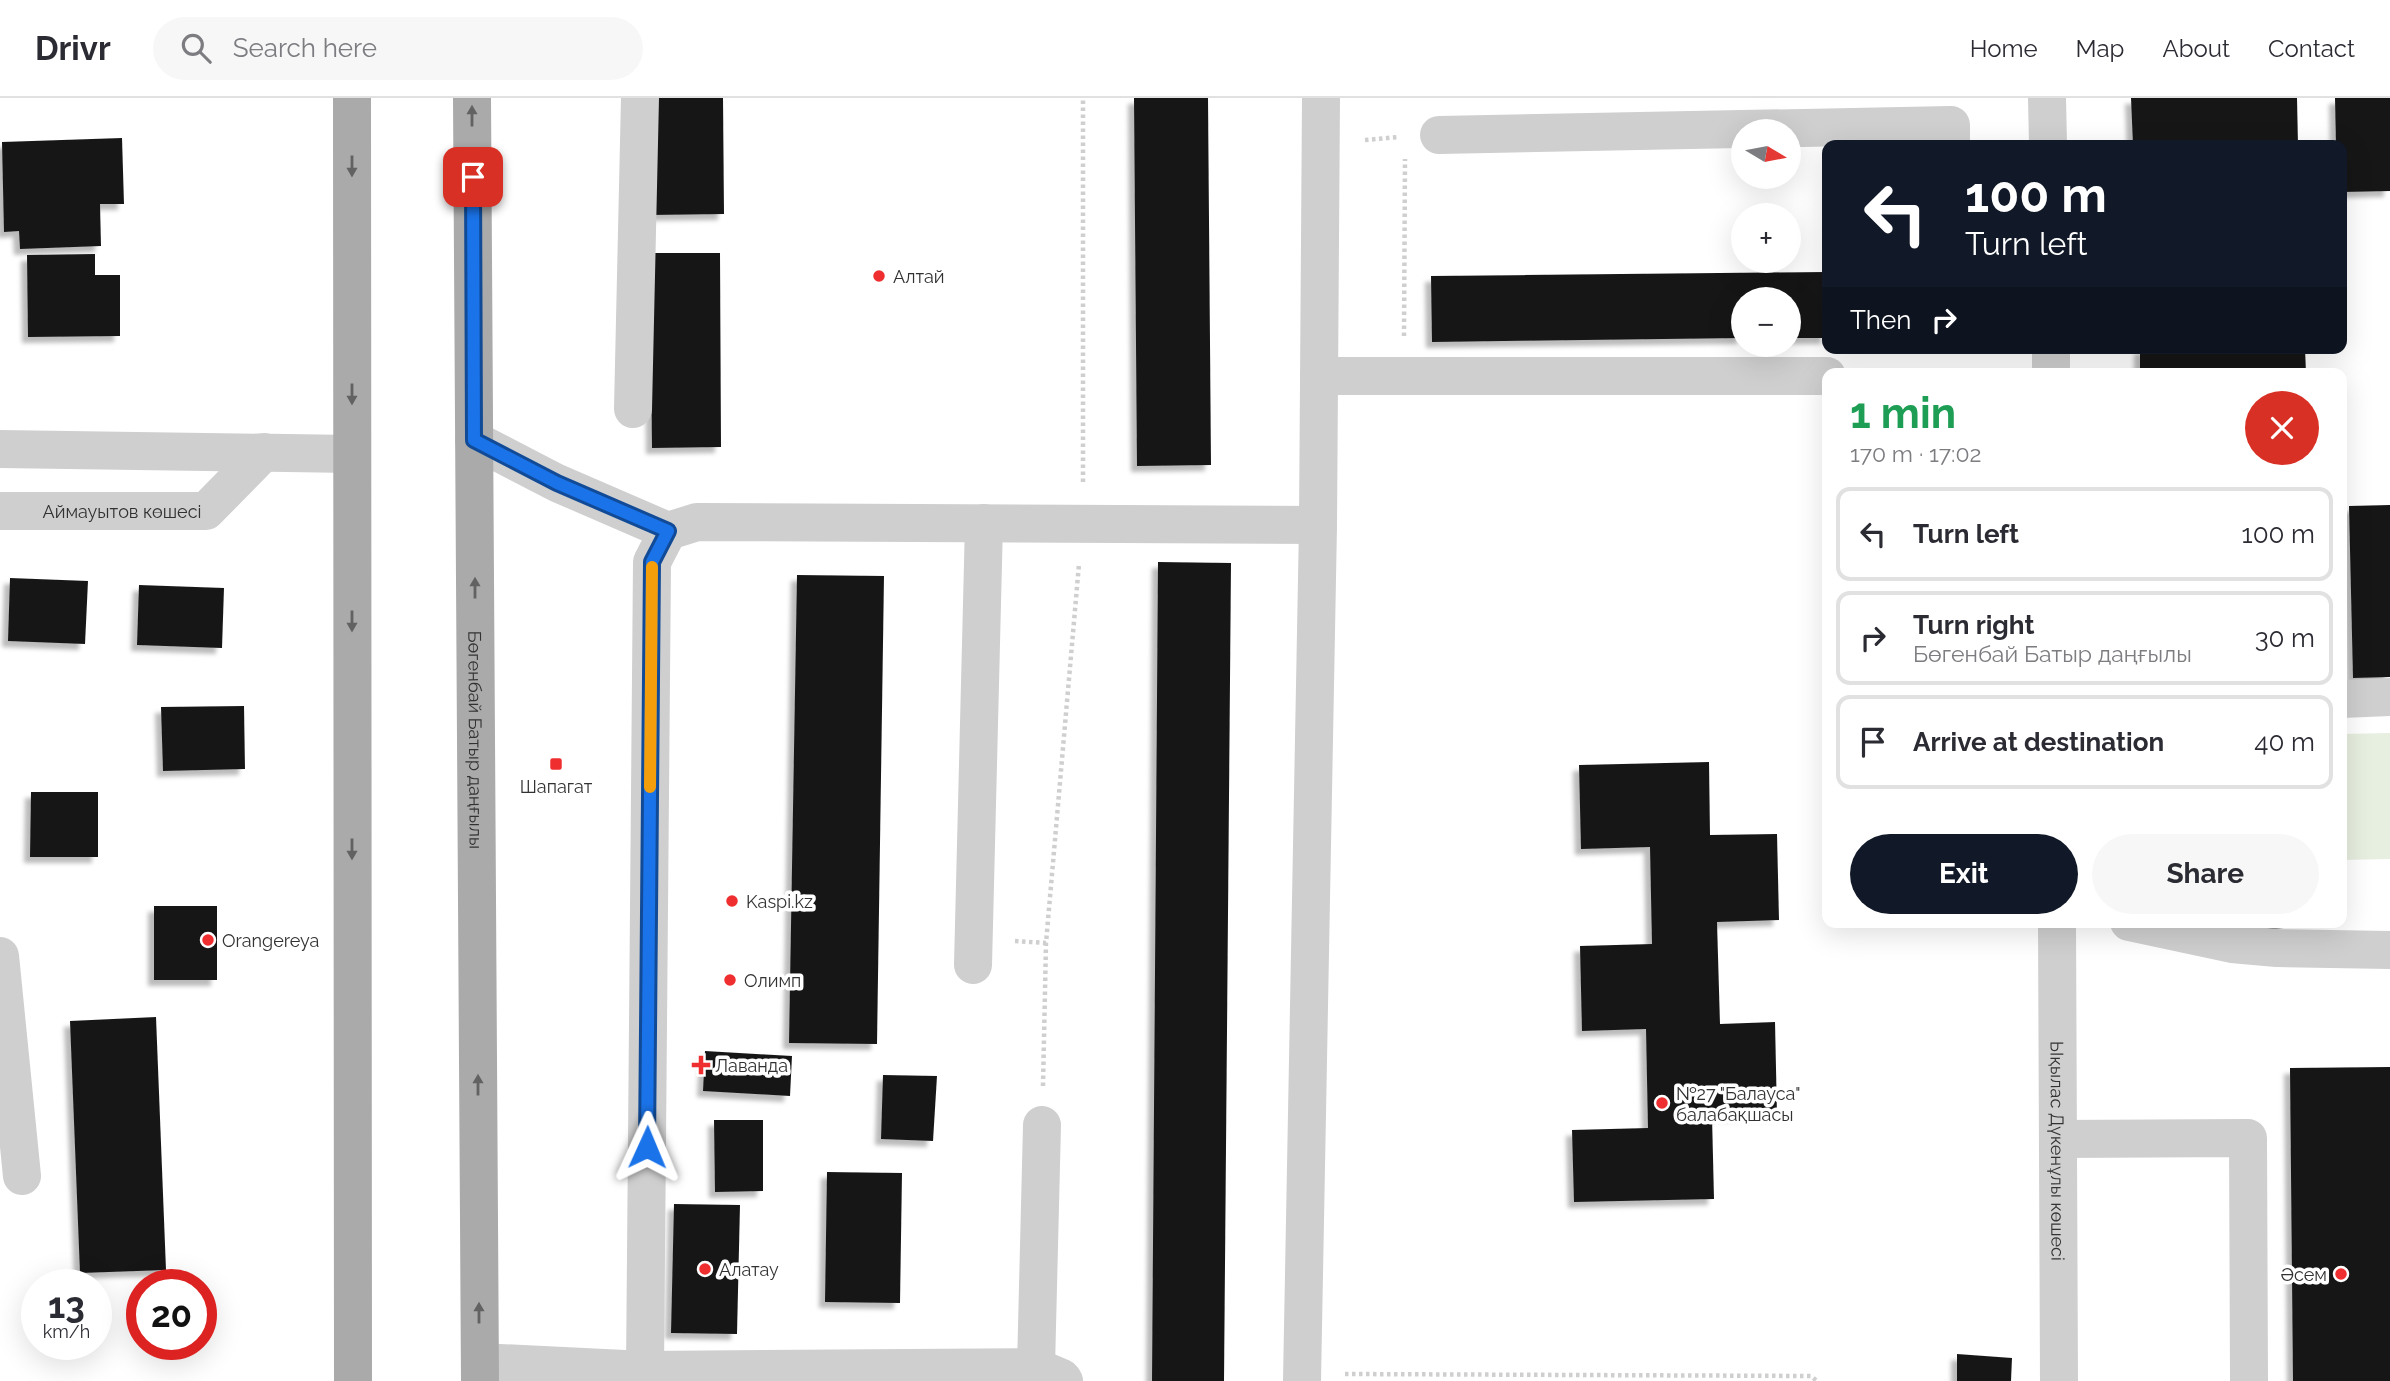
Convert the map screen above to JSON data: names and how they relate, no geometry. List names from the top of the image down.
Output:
{
  "streets": {
    "main road": ["Бөгенбай Батыр даңғылы"],
    "street": ["Аймауытов көшесі", "Ықылас Дүкенұлы көшесі"]
  },
  "places": {
    "other": [
      "Алтай",
      "Kaspi.kz",
      "Orangereya",
      "Олимп",
      "№27 \"Балауса\" балабақшасы",
      "Алатау",
      "Әсем"
    ],
    "transit": ["Шапагат"],
    "health": ["Лаванда"]
  },
  "north": "right",
  "page": {
    "header": "Drivr",
    "search": "Search here",
    "nav": [
      "Home",
      "Map",
      "About",
      "Contact"
    ],
    "map_buttons": ["+", "−"],
    "turn": ["100 m", "Turn left"],
    "then": "Then",
    "heading": ["1 min", "170 m · 17:02"],
    "list": [
      {
        "name": "Turn left",
        "value": "100 m"
      },
      {
        "name": "Turn right",
        "note": "Бөгенбай Батыр даңғылы",
        "value": "30 m"
      },
      {
        "name": "Arrive at destination",
        "value": "40 m"
      }
    ],
    "buttons": ["Exit", "Share"],
    "speed": "13 km/h",
    "limit": "20"
  }
}
